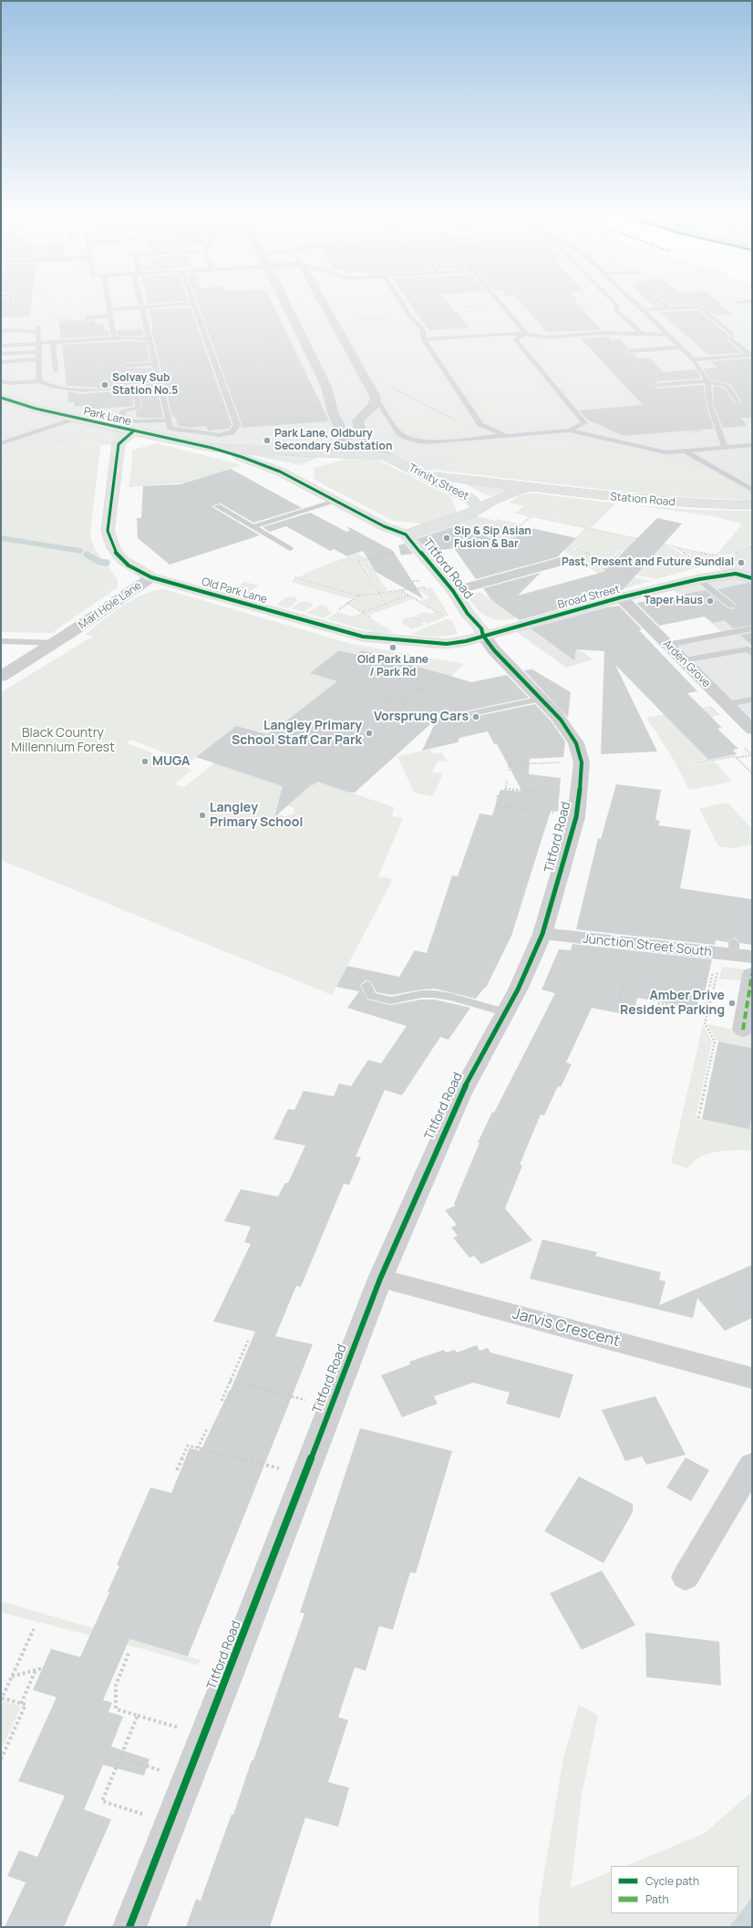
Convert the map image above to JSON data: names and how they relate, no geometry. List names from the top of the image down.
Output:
{
  "streets": {
    "main road": [
      "Park Lane",
      "Trinity Street",
      "Station Road",
      "Titford Road",
      "Old Park Lane",
      "Broad Street"
    ],
    "street": [
      "Marl Hole Lane",
      "Arden Grove",
      "Junction Street South",
      "Jarvis Crescent"
    ]
  },
  "crossings": [
    ["Park Lane", "Trinity Street"],
    ["Park Lane", "Titford Road"],
    ["Park Lane", "Old Park Lane"],
    ["Trinity Street", "Station Road"],
    ["Trinity Street", "Titford Road"],
    ["Titford Road", "Old Park Lane"],
    ["Titford Road", "Broad Street"],
    ["Titford Road", "Junction Street South"],
    ["Titford Road", "Jarvis Crescent"],
    ["Old Park Lane", "Broad Street"],
    ["Old Park Lane", "Marl Hole Lane"],
    ["Broad Street", "Arden Grove"]
  ],
  "parks": ["Black Country Millennium Forest"],
  "places": [
    "Solvay Sub Station No.5",
    "Park Lane, Oldbury Secondary Substation",
    "Sip & Sip Asian Fusion & Bar",
    "Past, Present and Future Sundial",
    "Taper Haus",
    "Old Park Lane / Park Rd",
    "Vorsprung Cars",
    "Langley Primary School Staff Car Park",
    "MUGA",
    "Langley Primary School",
    "Amber Drive Resident Parking"
  ],
  "legend": ["Cycle path", "Path"]
}
